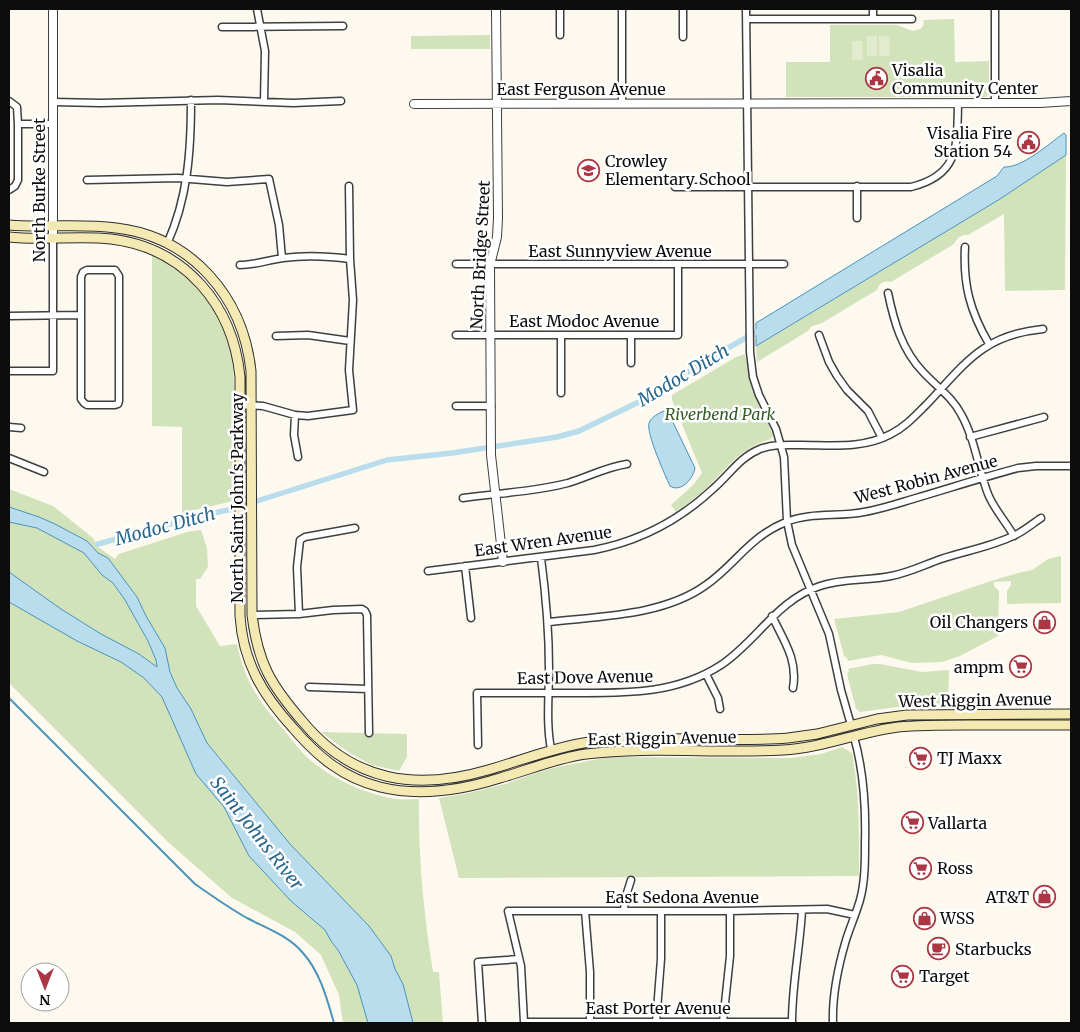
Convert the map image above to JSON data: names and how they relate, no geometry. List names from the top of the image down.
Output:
{
  "streets": {
    "main road": ["North Saint John's Parkway", "West Riggin Avenue", "East Riggin Avenue"],
    "street": [
      "East Ferguson Avenue",
      "North Burke Street",
      "East Sunnyview Avenue",
      "North Bridge Street",
      "East Modoc Avenue",
      "West Robin Avenue",
      "East Wren Avenue",
      "East Dove Avenue",
      "East Sedona Avenue",
      "East Porter Avenue"
    ]
  },
  "crossings": [
    ["East Ferguson Avenue", "North Bridge Street"],
    ["North Burke Street", "North Saint John's Parkway"],
    ["East Sunnyview Avenue", "North Bridge Street"],
    ["East Sunnyview Avenue", "East Modoc Avenue"],
    ["North Bridge Street", "East Modoc Avenue"],
    ["North Bridge Street", "East Wren Avenue"],
    ["North Saint John's Parkway", "East Riggin Avenue"],
    ["West Riggin Avenue", "East Riggin Avenue"],
    ["East Sedona Avenue", "East Porter Avenue"]
  ],
  "water": ["Modoc Ditch", "Saint Johns River"],
  "parks": ["Riverbend Park"],
  "places": {
    "public building": ["Visalia Community Center", "Visalia Fire Station 54"],
    "school or university": ["Crowley Elementary School"],
    "shop": ["Oil Changers", "AT&T", "WSS"],
    "supermarket": [
      "ampm",
      "TJ Maxx",
      "Vallarta",
      "Ross",
      "Target"
    ],
    "cafe": ["Starbucks"]
  },
  "north": "bottom"
}
